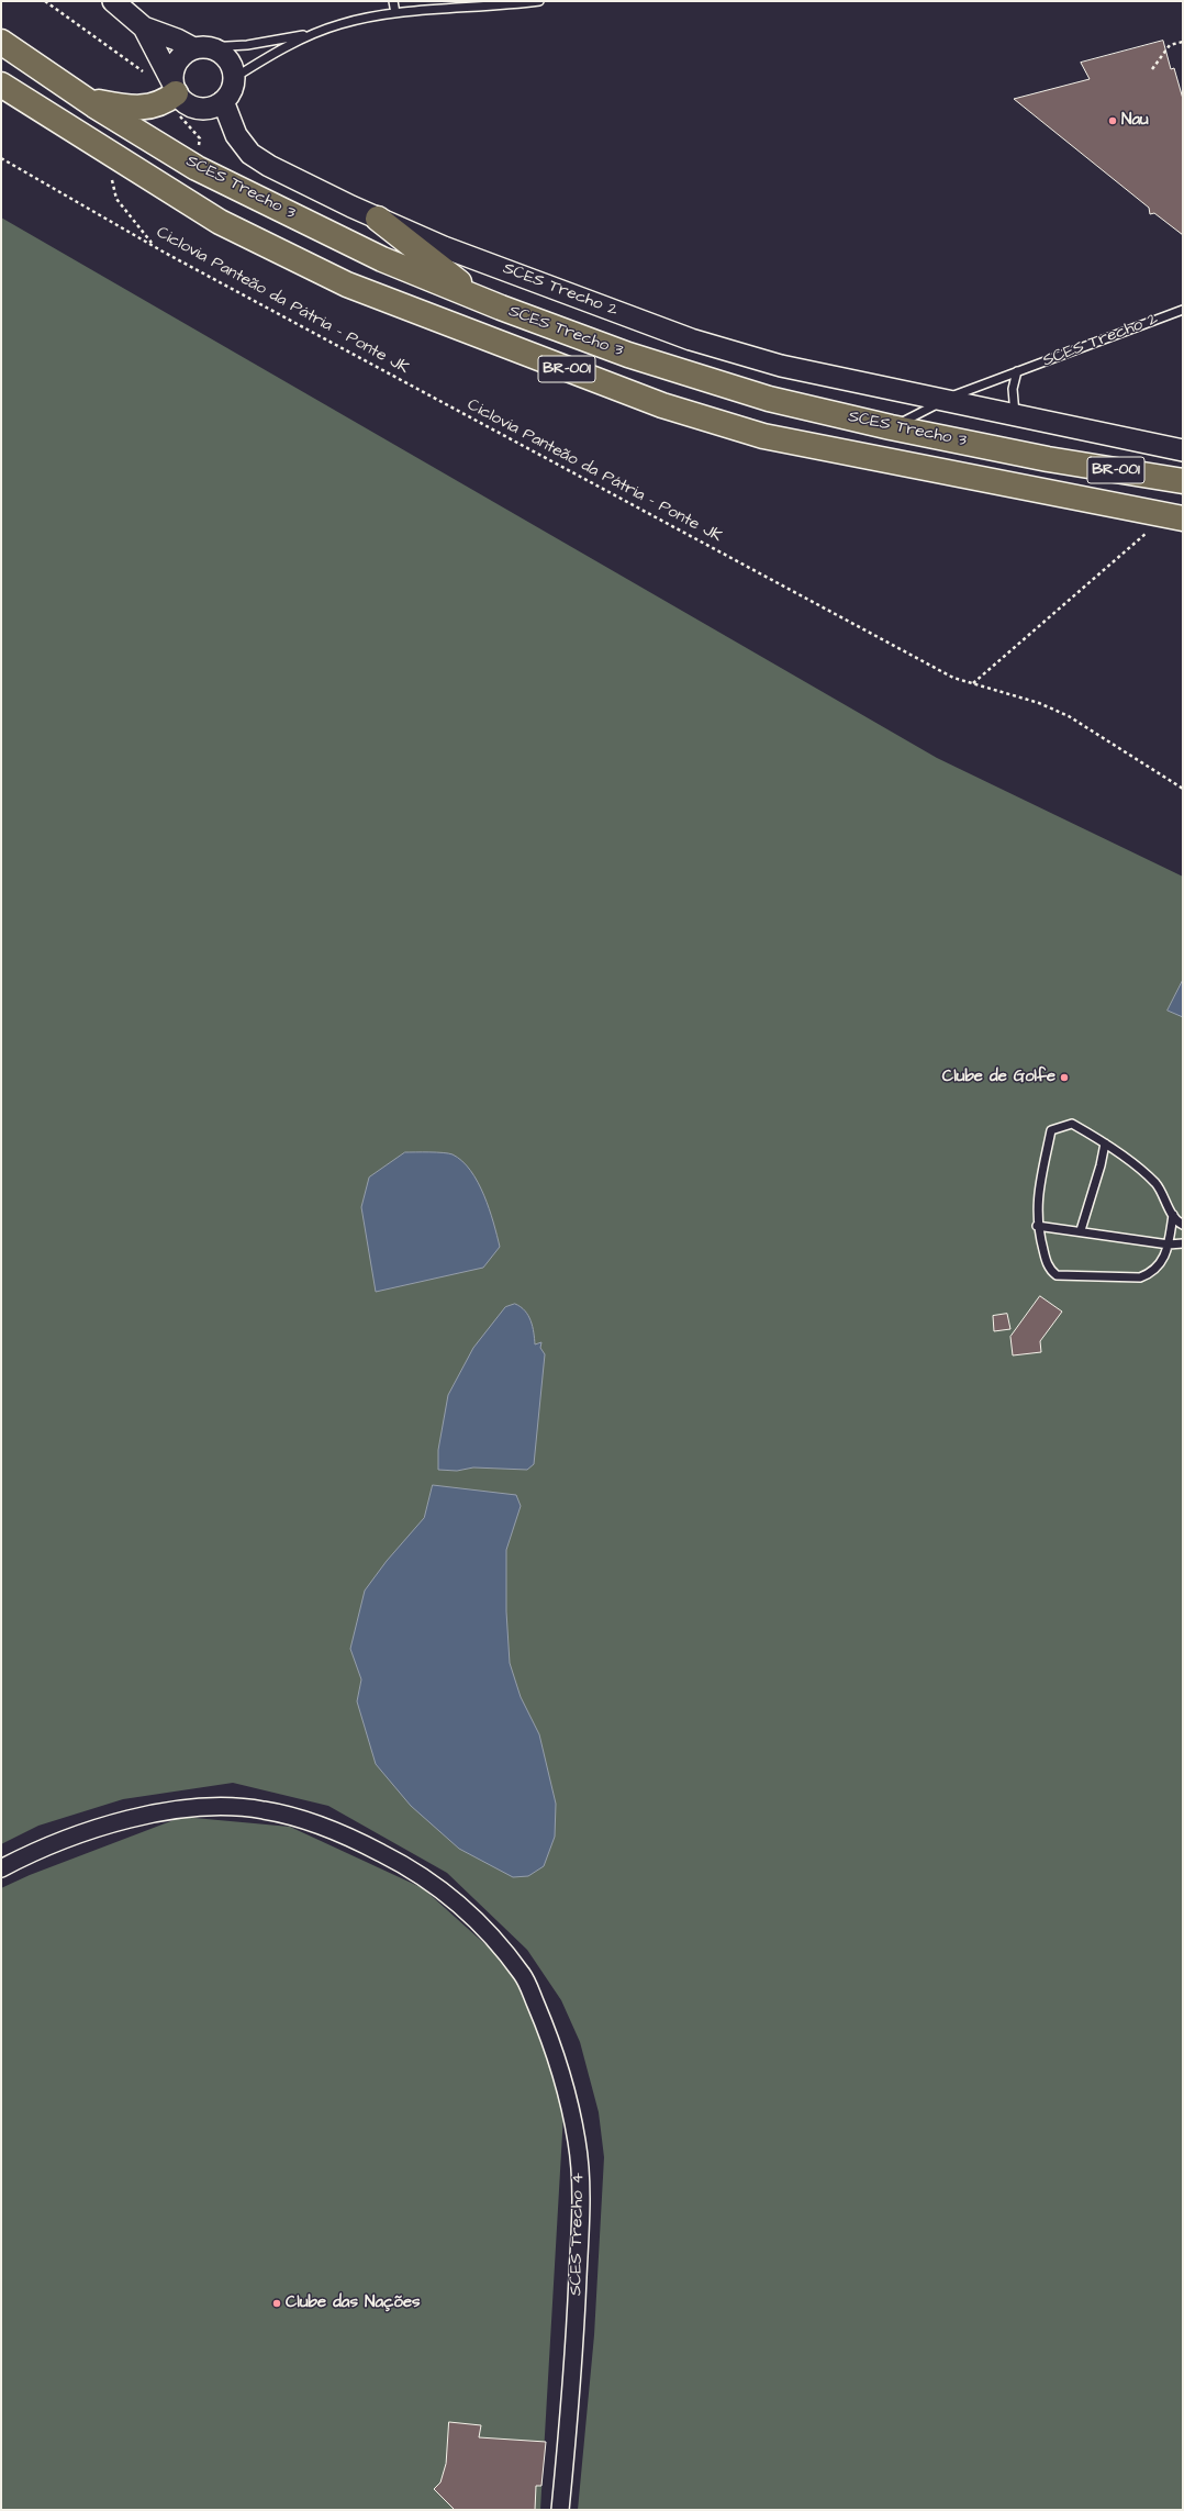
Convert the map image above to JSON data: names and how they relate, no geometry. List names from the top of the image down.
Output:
{
  "streets": {
    "highway": ["SCES Trecho 3", "BR-001"],
    "street": ["SCES Trecho 2", "SCES Trecho 4"],
    "path": ["Ciclovia Panteão da Pátria - Ponte JK"]
  },
  "crossings": [
    ["SCES Trecho 3", "SCES Trecho 2"]
  ],
  "places": ["Nau", "Clube de Golfe", "Clube das Nações"]
}
